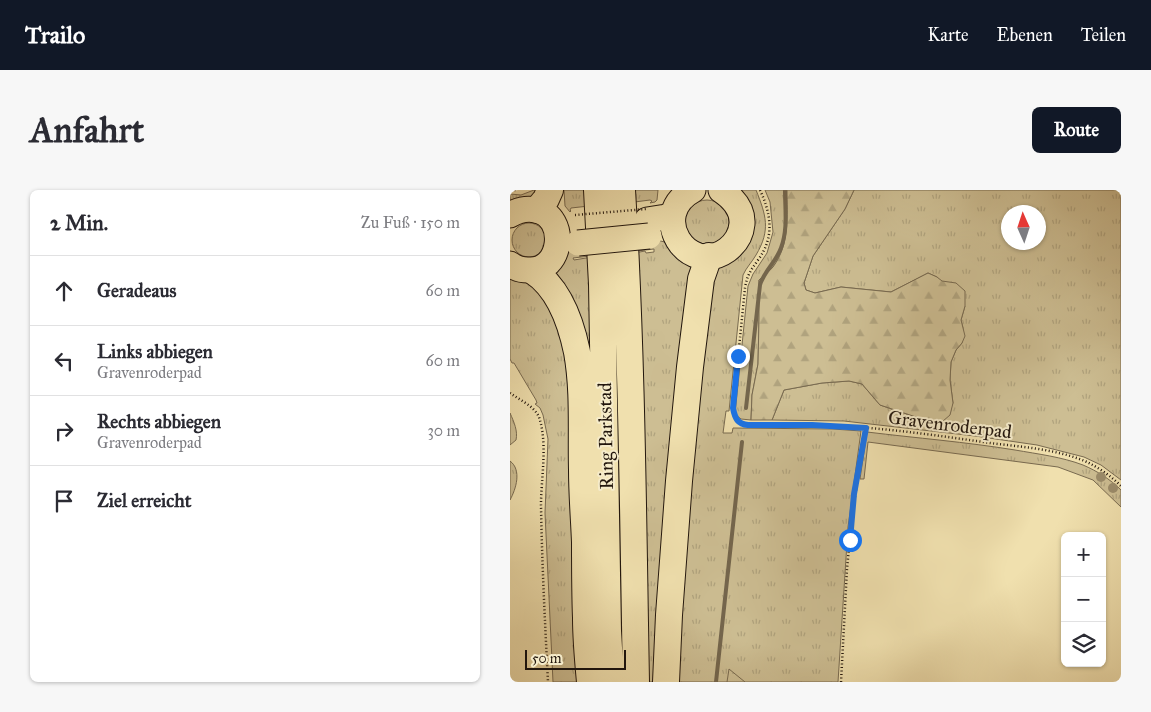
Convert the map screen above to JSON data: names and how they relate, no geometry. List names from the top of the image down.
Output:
{
  "streets": {
    "highway": ["Ring Parkstad"],
    "path": ["Gravenroderpad"]
  },
  "scale_bar": "50 m",
  "north": "top",
  "page": {
    "header": "Trailo",
    "nav": ["Karte", "Ebenen", "Teilen"],
    "buttons": "Route",
    "title": "Anfahrt",
    "heading": ["2 Min.", "Zu Fuß · 150 m"],
    "list": [
      ["Geradeaus", "60 m"],
      ["Links abbiegen", "Gravenroderpad", "60 m"],
      ["Rechts abbiegen", "Gravenroderpad", "30 m"],
      "Ziel erreicht"
    ],
    "map_buttons": ["+", "−"],
    "scale": "50 m"
  }
}
